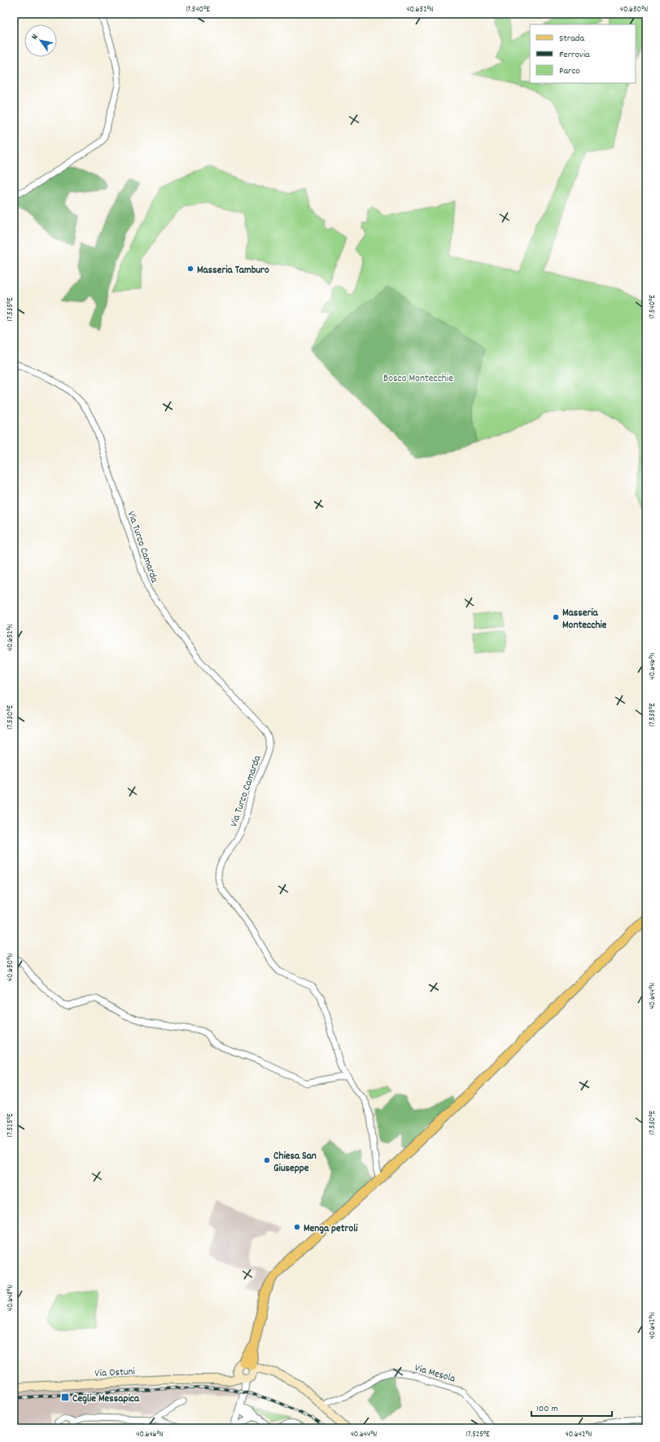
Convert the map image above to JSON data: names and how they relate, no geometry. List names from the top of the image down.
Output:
{
  "streets": {
    "main road": ["Via Ostuni"],
    "street": ["Via Turco Camarda", "Via Mesola"]
  },
  "parks": ["Bosco Montecchie"],
  "places": {
    "other": [
      "Masseria Tamburo",
      "Masseria Montecchie",
      "Chiesa San Giuseppe",
      "Menga petroli"
    ],
    "transit": ["Ceglie Messapica"]
  },
  "legend": ["Strada", "Ferrovia", "Parco"],
  "scale_bar": "100 m",
  "north": "top left",
  "coordinates": [
    "17.540°E",
    "40.652°N",
    "40.650°N",
    "17.535°E",
    "40.646°N",
    "17.530°E",
    "40.644°N",
    "17.525°E",
    "40.648°N",
    "40.642°N"
  ]
}
